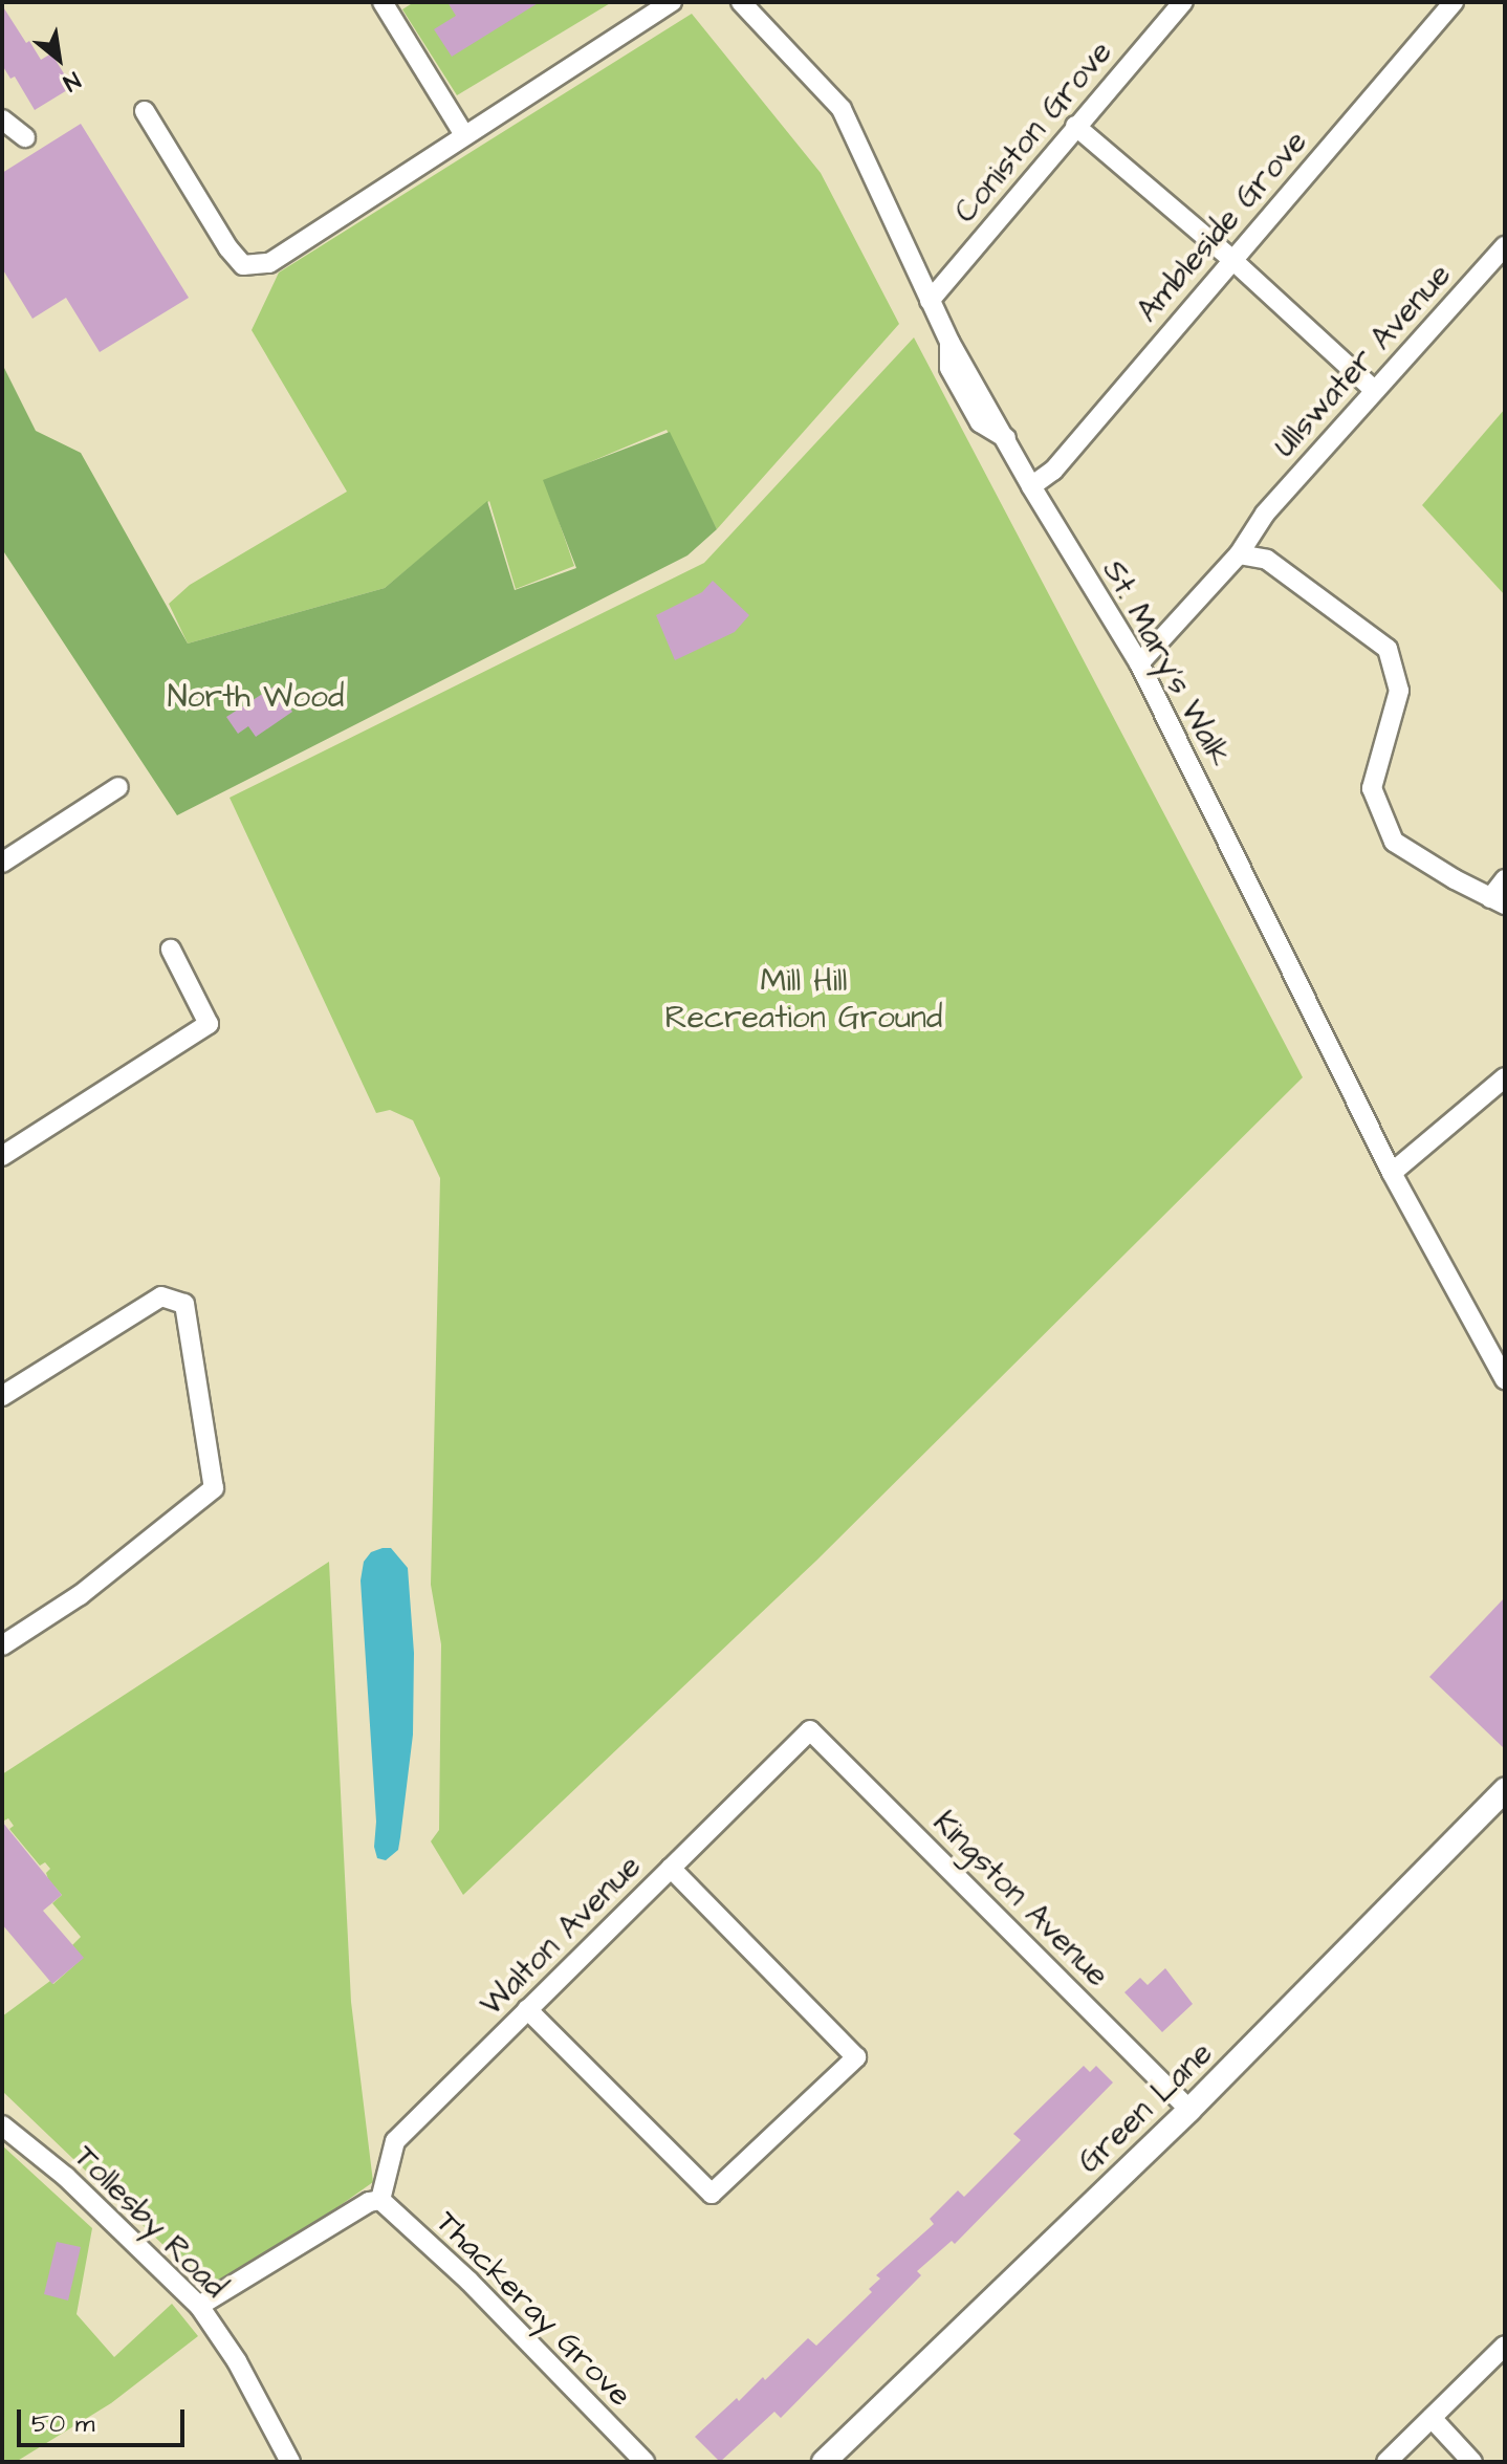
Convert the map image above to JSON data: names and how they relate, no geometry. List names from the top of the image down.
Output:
{
  "streets": {
    "street": [
      "Coniston Grove",
      "Ambleside Grove",
      "Ullswater Avenue",
      "St. Mary's Walk",
      "Kingston Avenue",
      "Walton Avenue",
      "Green Lane",
      "Tollesby Road",
      "Thackeray Grove"
    ]
  },
  "crossings": [
    ["Coniston Grove", "St. Mary's Walk"],
    ["Ambleside Grove", "St. Mary's Walk"],
    ["Ullswater Avenue", "St. Mary's Walk"],
    ["Kingston Avenue", "Walton Avenue"],
    ["Kingston Avenue", "Green Lane"],
    ["Walton Avenue", "Thackeray Grove"]
  ],
  "parks": ["North Wood", "Mill Hill Recreation Ground"],
  "scale_bar": "50 m",
  "north": "bottom right"
}
